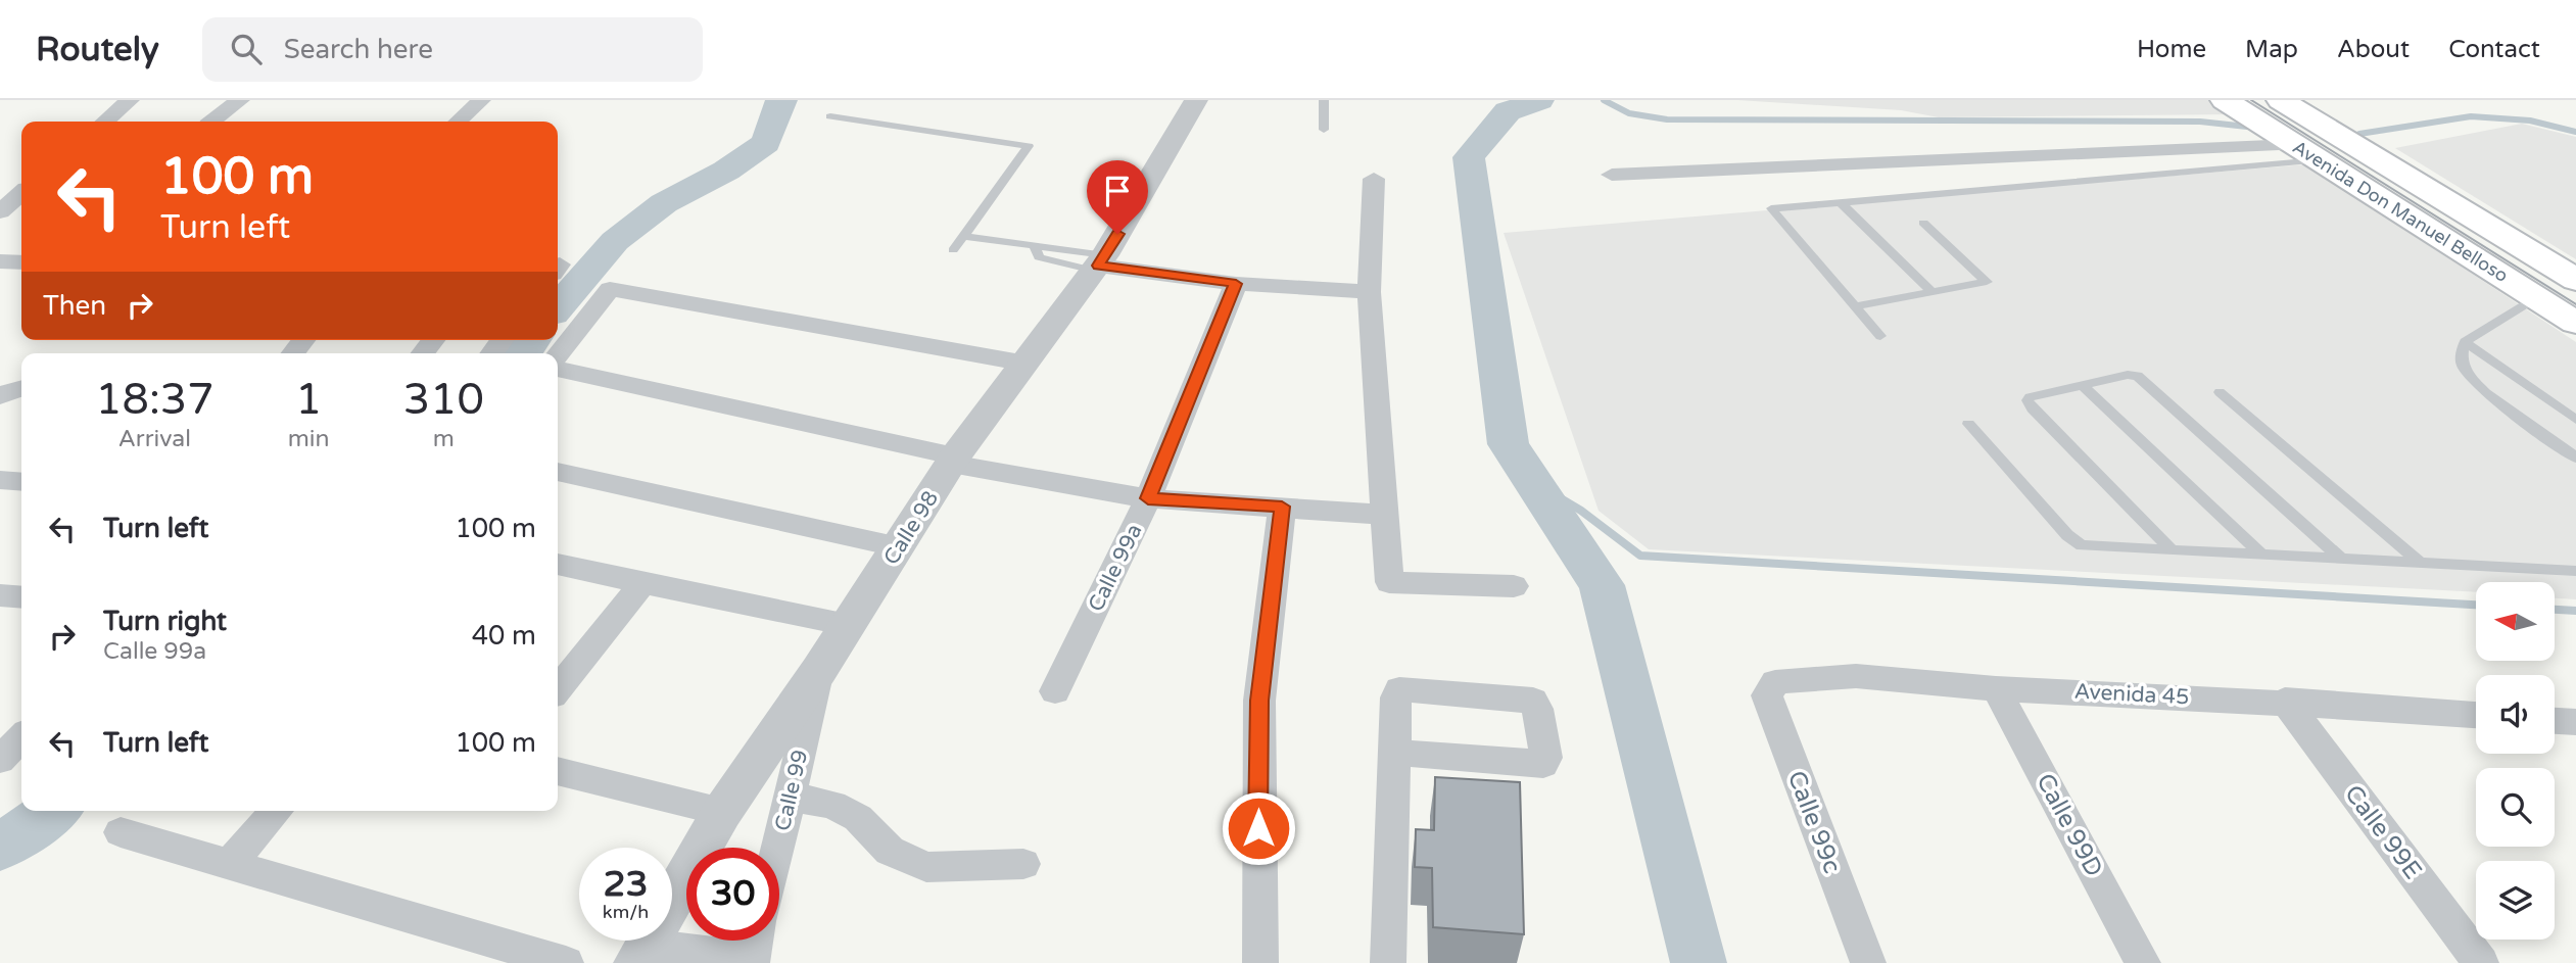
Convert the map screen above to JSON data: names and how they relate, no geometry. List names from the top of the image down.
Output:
{
  "streets": {
    "main road": ["Avenida Don Manuel Belloso"],
    "street": [
      "Calle 98",
      "Calle 99a",
      "Avenida 45",
      "Calle 99",
      "Calle 99c",
      "Calle 99D",
      "Calle 99E"
    ]
  },
  "crossings": [
    ["Calle 98", "Calle 99"],
    ["Avenida 45", "Calle 99c"],
    ["Avenida 45", "Calle 99D"],
    ["Avenida 45", "Calle 99E"]
  ],
  "north": "left",
  "page": {
    "header": "Routely",
    "search": "Search here",
    "nav": [
      "Home",
      "Map",
      "About",
      "Contact"
    ],
    "turn": ["100 m", "Turn left"],
    "then": "Then",
    "eta": [
      "18:37",
      "Arrival",
      "1",
      "min",
      "310",
      "m"
    ],
    "list": [
      {
        "name": "Turn left",
        "value": "100 m"
      },
      {
        "name": "Turn right",
        "note": "Calle 99a",
        "value": "40 m"
      },
      {
        "name": "Turn left",
        "value": "100 m"
      }
    ],
    "speed": "23 km/h",
    "limit": "30"
  }
}
